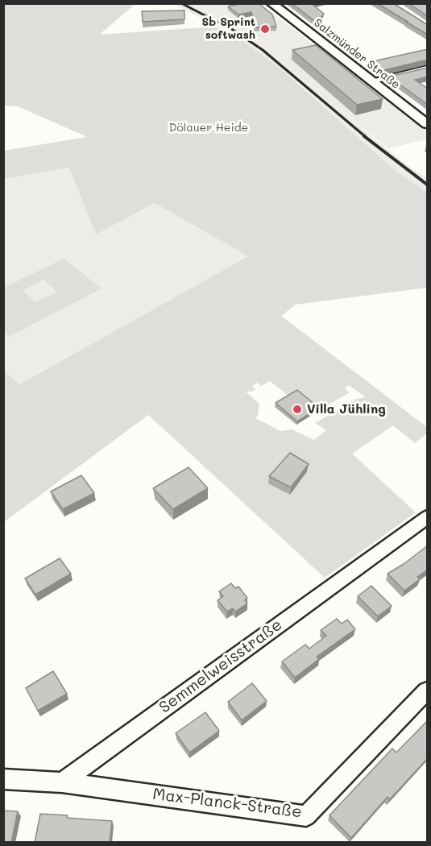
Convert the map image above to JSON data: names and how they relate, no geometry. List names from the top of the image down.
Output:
{
  "streets": {
    "main road": ["Salzmünder Straße"],
    "street": ["Semmelweisstraße", "Max-Planck-Straße"]
  },
  "crossings": [
    ["Semmelweisstraße", "Max-Planck-Straße"]
  ],
  "parks": ["Dölauer Heide"],
  "places": ["Sb Sprint softwash", "Villa Jühling"]
}
